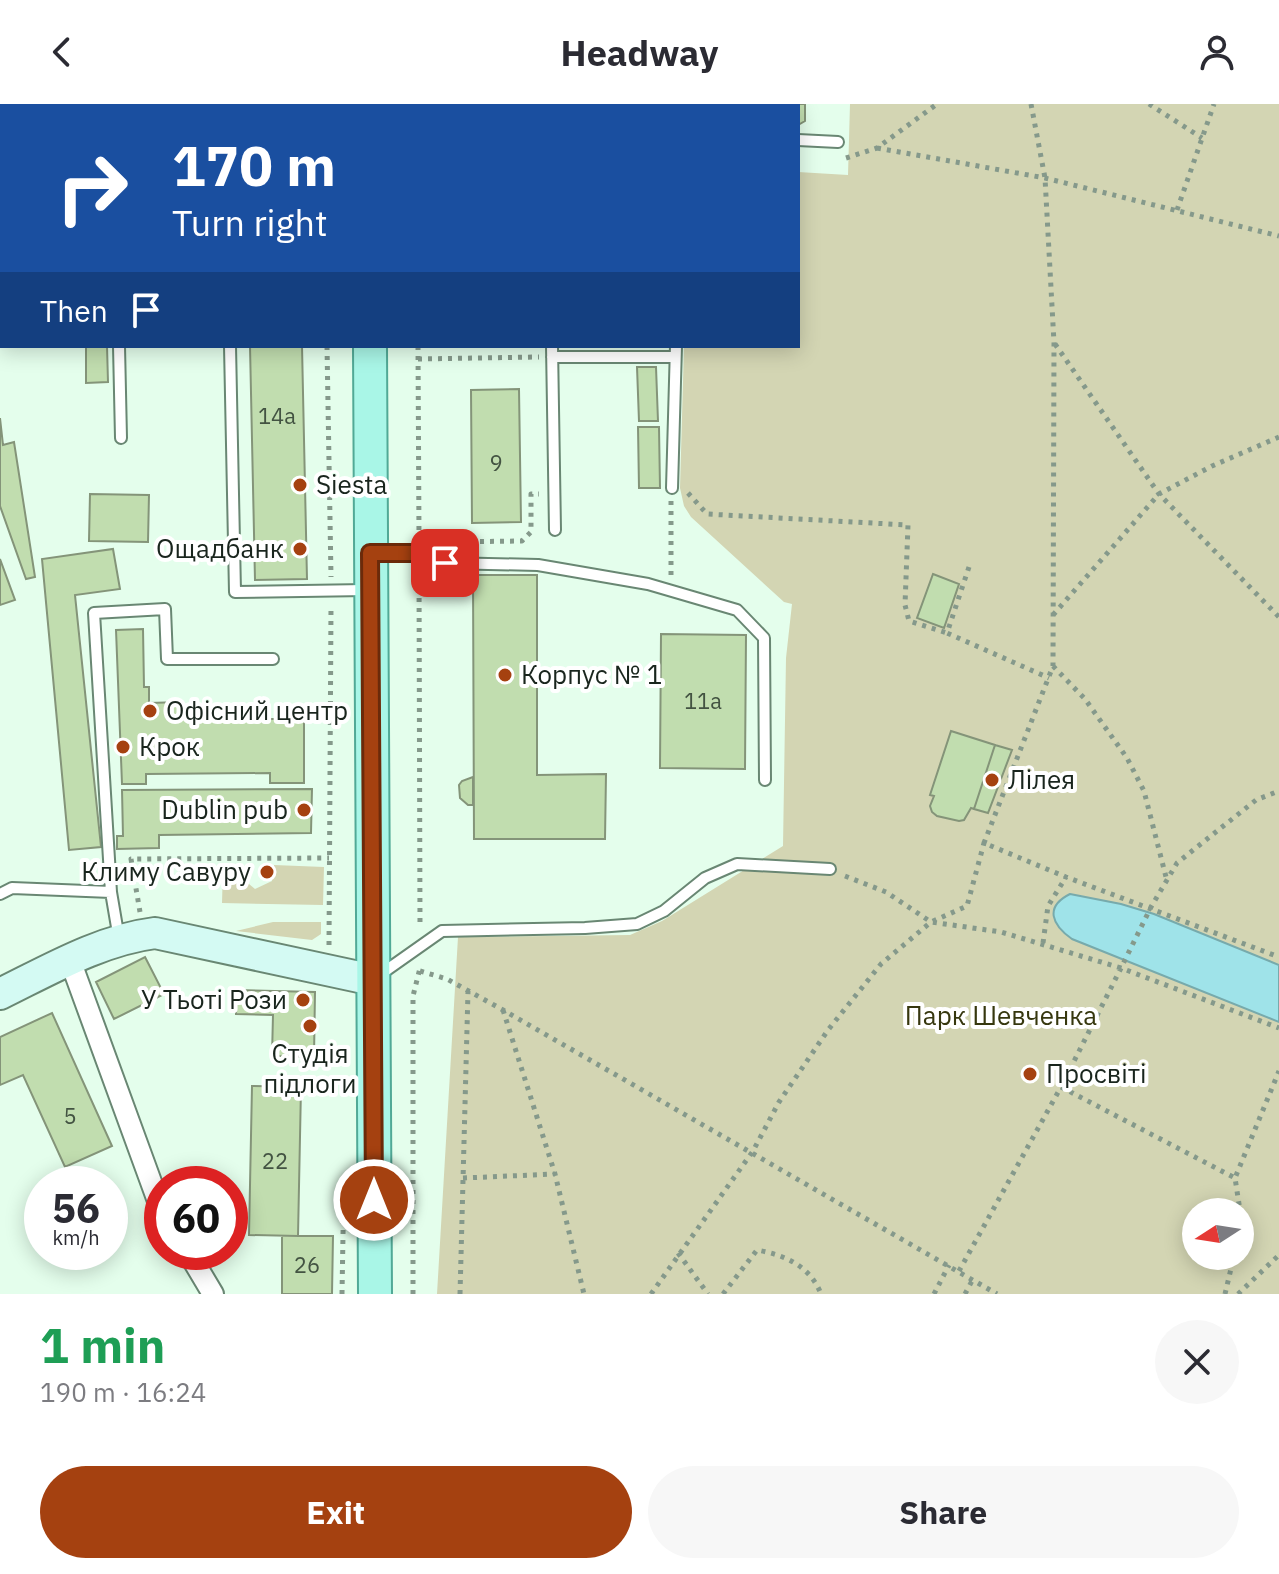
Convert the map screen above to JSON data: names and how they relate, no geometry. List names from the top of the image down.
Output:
{
  "parks": ["Парк Шевченка"],
  "places": [
    "Siesta",
    "Ощадбанк",
    "Корпус № 1",
    "Офісний центр",
    "Крок",
    "Лілея",
    "Dublin pub",
    "Климу Савуру",
    "У Тьоті Рози",
    "Студія підлоги",
    "Просвіті"
  ],
  "house_numbers": [
    "14а",
    "9",
    "11а",
    "5",
    "22",
    "26"
  ],
  "north": "left",
  "page": {
    "header": "Headway",
    "turn": ["170 m", "Turn right"],
    "then": "Then",
    "speed": "56 km/h",
    "limit": "60",
    "heading": ["1 min", "190 m · 16:24"],
    "buttons": ["Exit", "Share"]
  }
}
